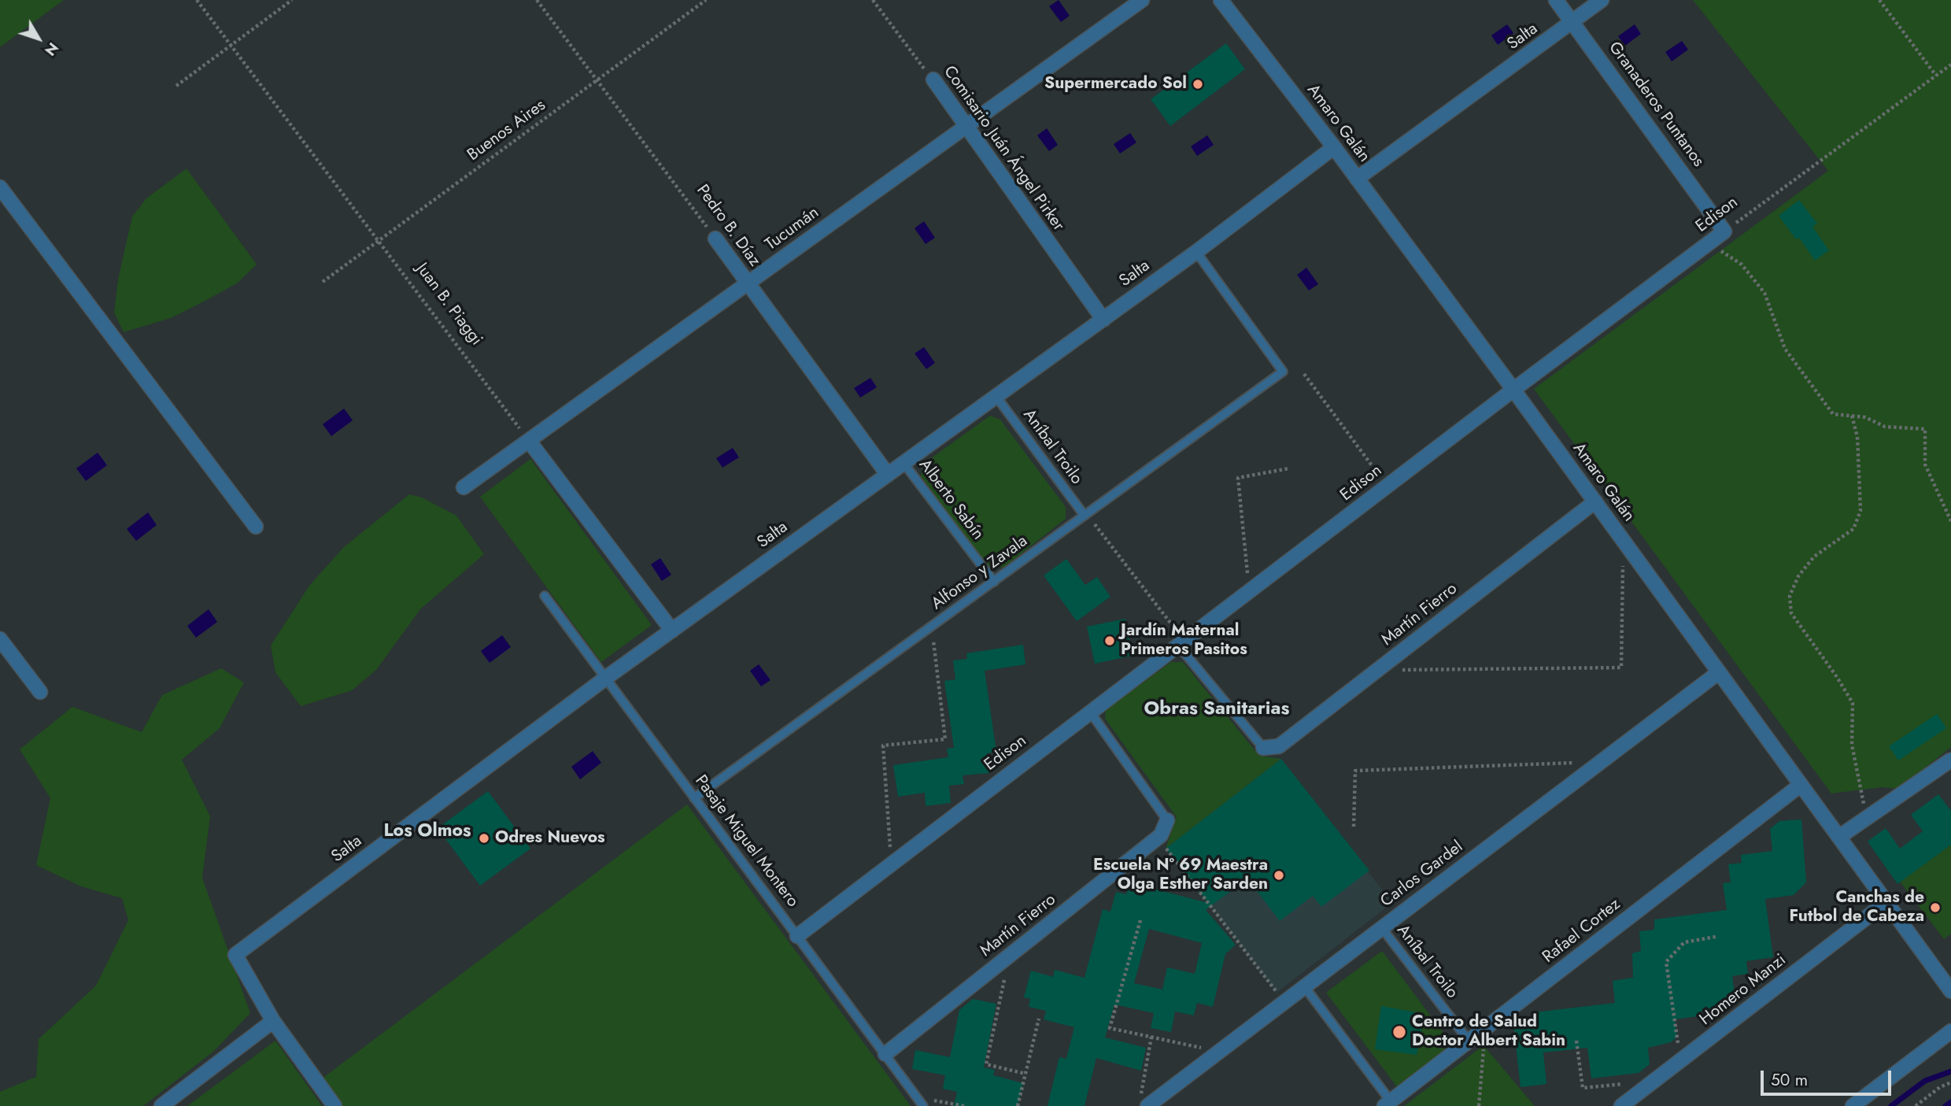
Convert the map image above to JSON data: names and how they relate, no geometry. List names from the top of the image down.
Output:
{
  "streets": {
    "street": [
      "Salta",
      "Granaderos Puntanos",
      "Amaro Galán",
      "Comisario Juán Ángel Pirker",
      "Edison",
      "Pedro B. Díaz",
      "Tucumán",
      "Martín Fierro",
      "Carlos Gardel",
      "Rafael Cortez",
      "Homero Manzi"
    ],
    "lane": [
      "Aníbal Troilo",
      "Alberto Sabín",
      "Alfonso y Zavala",
      "Pasaje Miguel Montero"
    ],
    "path": ["Buenos Aires", "Juan B. Piaggi"]
  },
  "crossings": [
    ["Salta", "Granaderos Puntanos"],
    ["Salta", "Amaro Galán"],
    ["Salta", "Comisario Juán Ángel Pirker"],
    ["Salta", "Pedro B. Díaz"],
    ["Salta", "Aníbal Troilo"],
    ["Salta", "Alberto Sabín"],
    ["Salta", "Alfonso y Zavala"],
    ["Salta", "Pasaje Miguel Montero"],
    ["Granaderos Puntanos", "Edison"],
    ["Amaro Galán", "Edison"],
    ["Amaro Galán", "Martín Fierro"],
    ["Amaro Galán", "Carlos Gardel"],
    ["Amaro Galán", "Rafael Cortez"],
    ["Amaro Galán", "Homero Manzi"],
    ["Buenos Aires", "Pedro B. Díaz"],
    ["Buenos Aires", "Juan B. Piaggi"],
    ["Comisario Juán Ángel Pirker", "Tucumán"],
    ["Edison", "Pasaje Miguel Montero"],
    ["Pedro B. Díaz", "Tucumán"],
    ["Tucumán", "Juan B. Piaggi"],
    ["Aníbal Troilo", "Alfonso y Zavala"],
    ["Aníbal Troilo", "Carlos Gardel"],
    ["Aníbal Troilo", "Rafael Cortez"],
    ["Alberto Sabín", "Alfonso y Zavala"],
    ["Alfonso y Zavala", "Pasaje Miguel Montero"],
    ["Martín Fierro", "Pasaje Miguel Montero"]
  ],
  "districts": ["Obras Sanitarias", "Los Olmos"],
  "places": [
    "Supermercado Sol",
    "Jardín Maternal Primeros Pasitos",
    "Odres Nuevos",
    "Escuela N° 69 Maestra Olga Esther Sarden",
    "Canchas de Futbol de Cabeza",
    "Centro de Salud Doctor Albert Sabin"
  ],
  "scale_bar": "50 m",
  "north": "bottom right"
}
